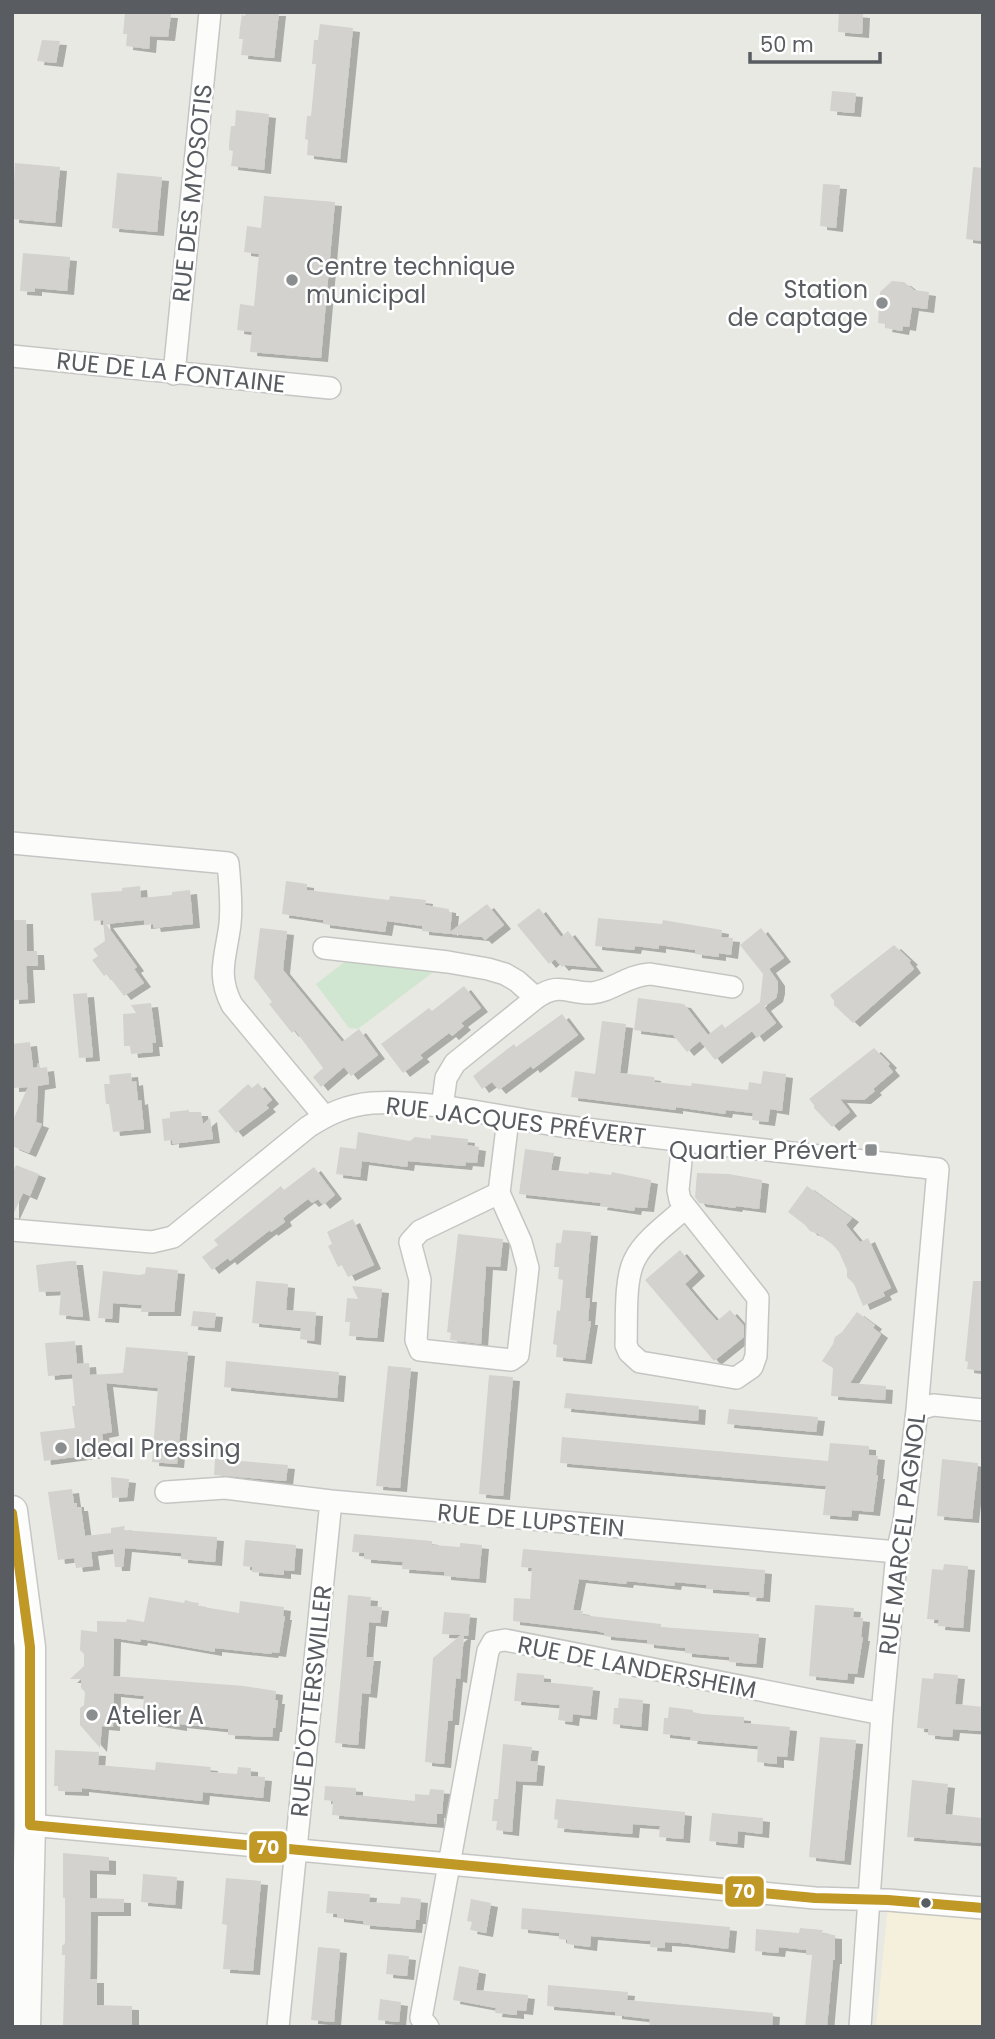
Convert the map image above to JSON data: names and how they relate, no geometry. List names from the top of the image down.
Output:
{
  "streets": {
    "street": [
      "RUE DES MYOSOTIS",
      "RUE DE LA FONTAINE",
      "RUE JACQUES PRÉVERT",
      "RUE DE LUPSTEIN",
      "RUE MARCEL PAGNOL",
      "RUE DE LANDERSHEIM",
      "RUE D'OTTERSWILLER"
    ]
  },
  "crossings": [
    ["RUE DES MYOSOTIS", "RUE DE LA FONTAINE"],
    ["RUE JACQUES PRÉVERT", "RUE MARCEL PAGNOL"],
    ["RUE DE LUPSTEIN", "RUE MARCEL PAGNOL"],
    ["RUE DE LUPSTEIN", "RUE D'OTTERSWILLER"],
    ["RUE MARCEL PAGNOL", "RUE DE LANDERSHEIM"]
  ],
  "places": {
    "other": [
      "Centre technique municipal",
      "Station de captage",
      "Ideal Pressing",
      "Atelier A"
    ],
    "transit": ["Quartier Prévert"]
  },
  "lines": ["transit line 70"],
  "scale_bar": "50 m"
}
